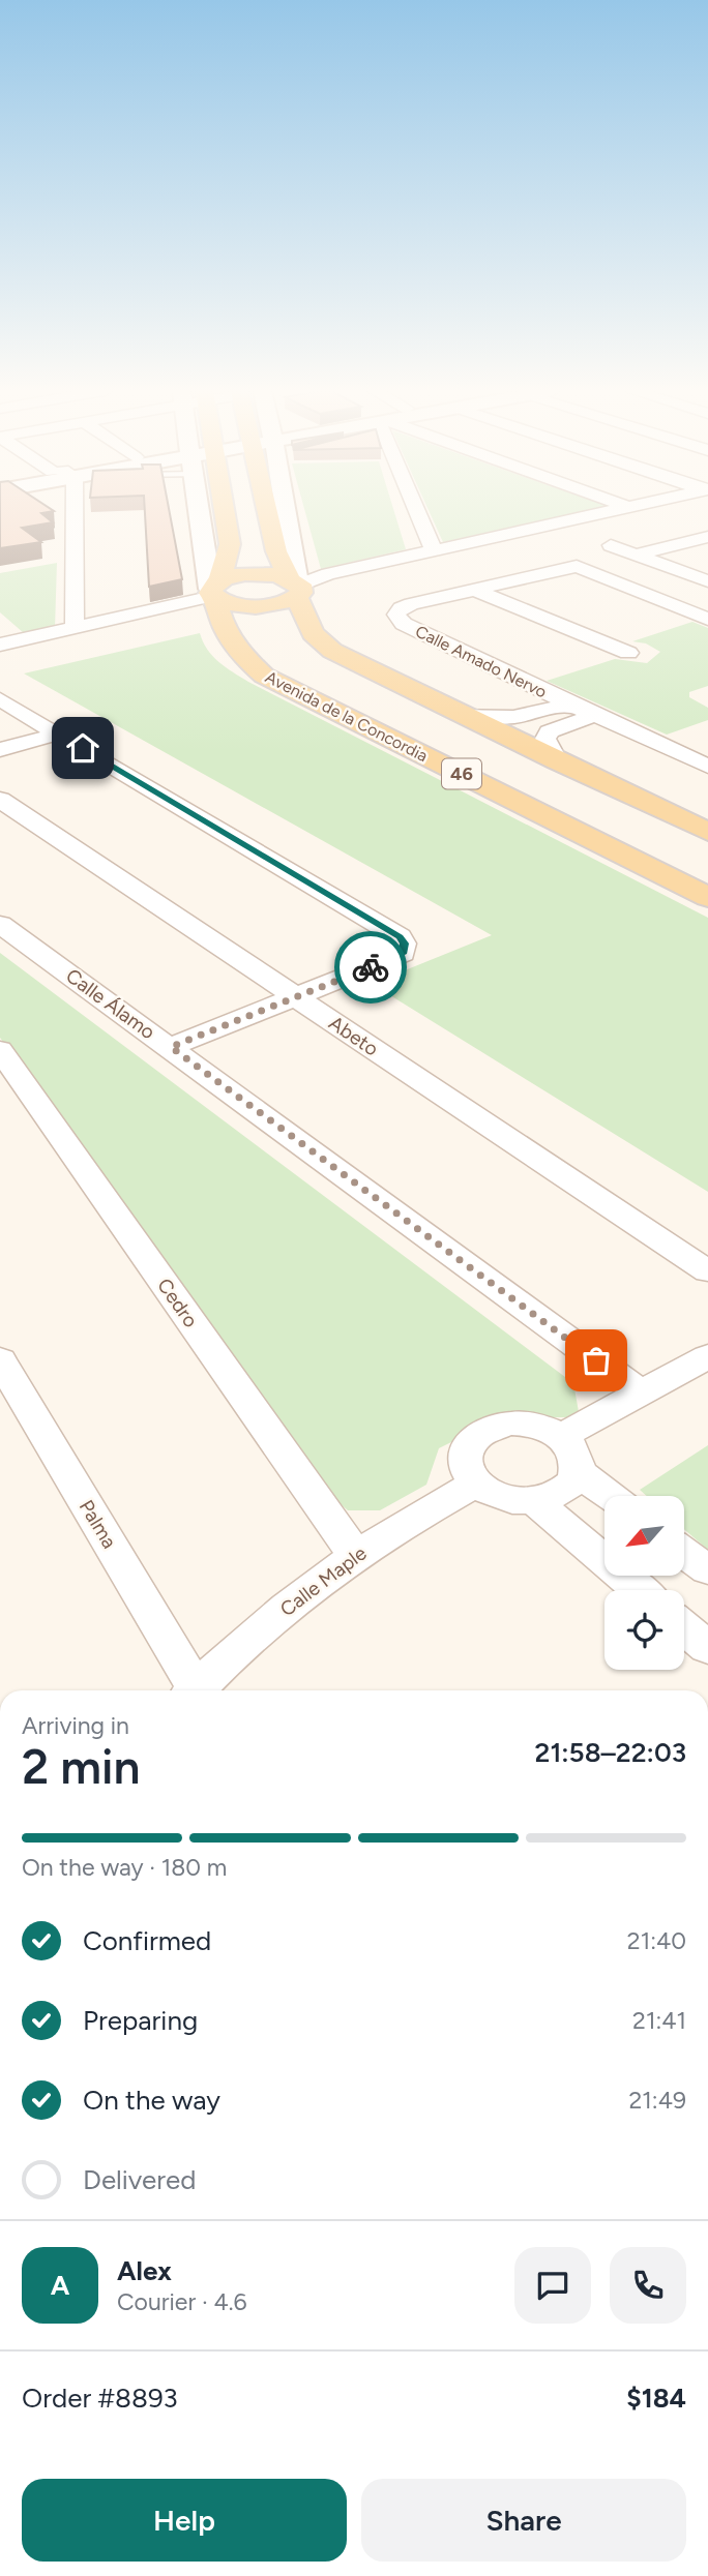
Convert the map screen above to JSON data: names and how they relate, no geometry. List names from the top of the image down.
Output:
{
  "streets": {
    "main road": ["Avenida de la Concordia", "46"],
    "street": [
      "Calle Amado Nervo",
      "Calle Álamo",
      "Abeto",
      "Cedro",
      "Palma",
      "Calle Maple"
    ]
  },
  "crossings": [
    ["Cedro", "Calle Maple"]
  ],
  "north": "bottom left",
  "page": {
    "heading": ["2 min", "Arriving in", "21:58–22:03"],
    "panel": [
      "Alex",
      "Courier · 4.6",
      "Order #8893",
      "$184"
    ],
    "bar": "On the way · 180 m",
    "list": [
      ["Confirmed", "21:40"],
      ["Preparing", "21:41"],
      ["On the way", "21:49"],
      "Delivered"
    ],
    "round": "A",
    "buttons": ["Help", "Share"]
  }
}
